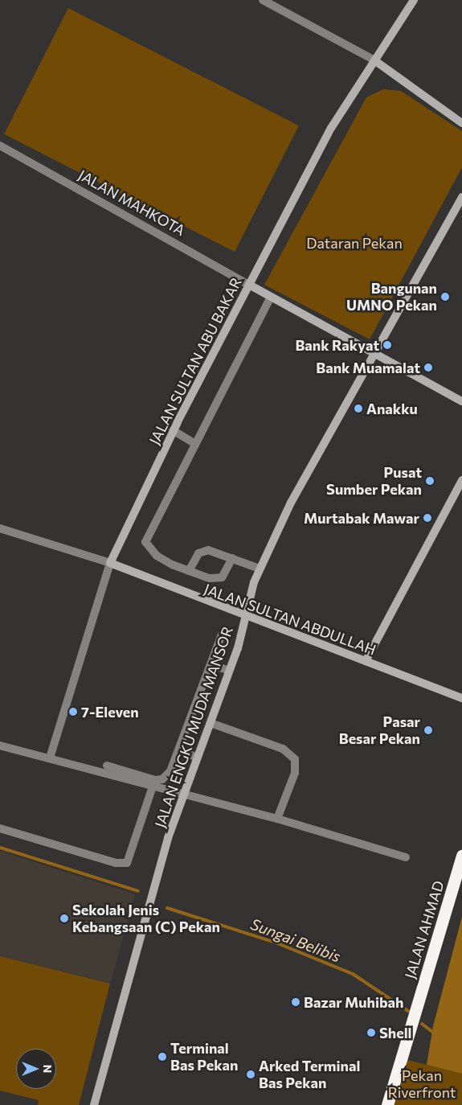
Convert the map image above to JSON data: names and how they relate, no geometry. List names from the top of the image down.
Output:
{
  "streets": {
    "highway": ["JALAN AHMAD"],
    "street": [
      "JALAN MAHKOTA",
      "JALAN SULTAN ABU BAKAR",
      "JALAN SULTAN ABDULLAH",
      "JALAN ENGKU MUDA MANSOR"
    ]
  },
  "crossings": [
    ["JALAN MAHKOTA", "JALAN SULTAN ABU BAKAR"],
    ["JALAN SULTAN ABU BAKAR", "JALAN SULTAN ABDULLAH"],
    ["JALAN SULTAN ABDULLAH", "JALAN ENGKU MUDA MANSOR"]
  ],
  "water": ["Sungai Belibis"],
  "parks": ["Dataran Pekan", "Pekan Riverfront"],
  "places": [
    "Bangunan UMNO Pekan",
    "Bank Rakyat",
    "Bank Muamalat",
    "Anakku",
    "Pusat Sumber Pekan",
    "Murtabak Mawar",
    "7-Eleven",
    "Pasar Besar Pekan",
    "Sekolah Jenis Kebangsaan (C) Pekan",
    "Bazar Muhibah",
    "Shell",
    "Terminal Bas Pekan",
    "Arked Terminal Bas Pekan"
  ],
  "north": "right"
}
